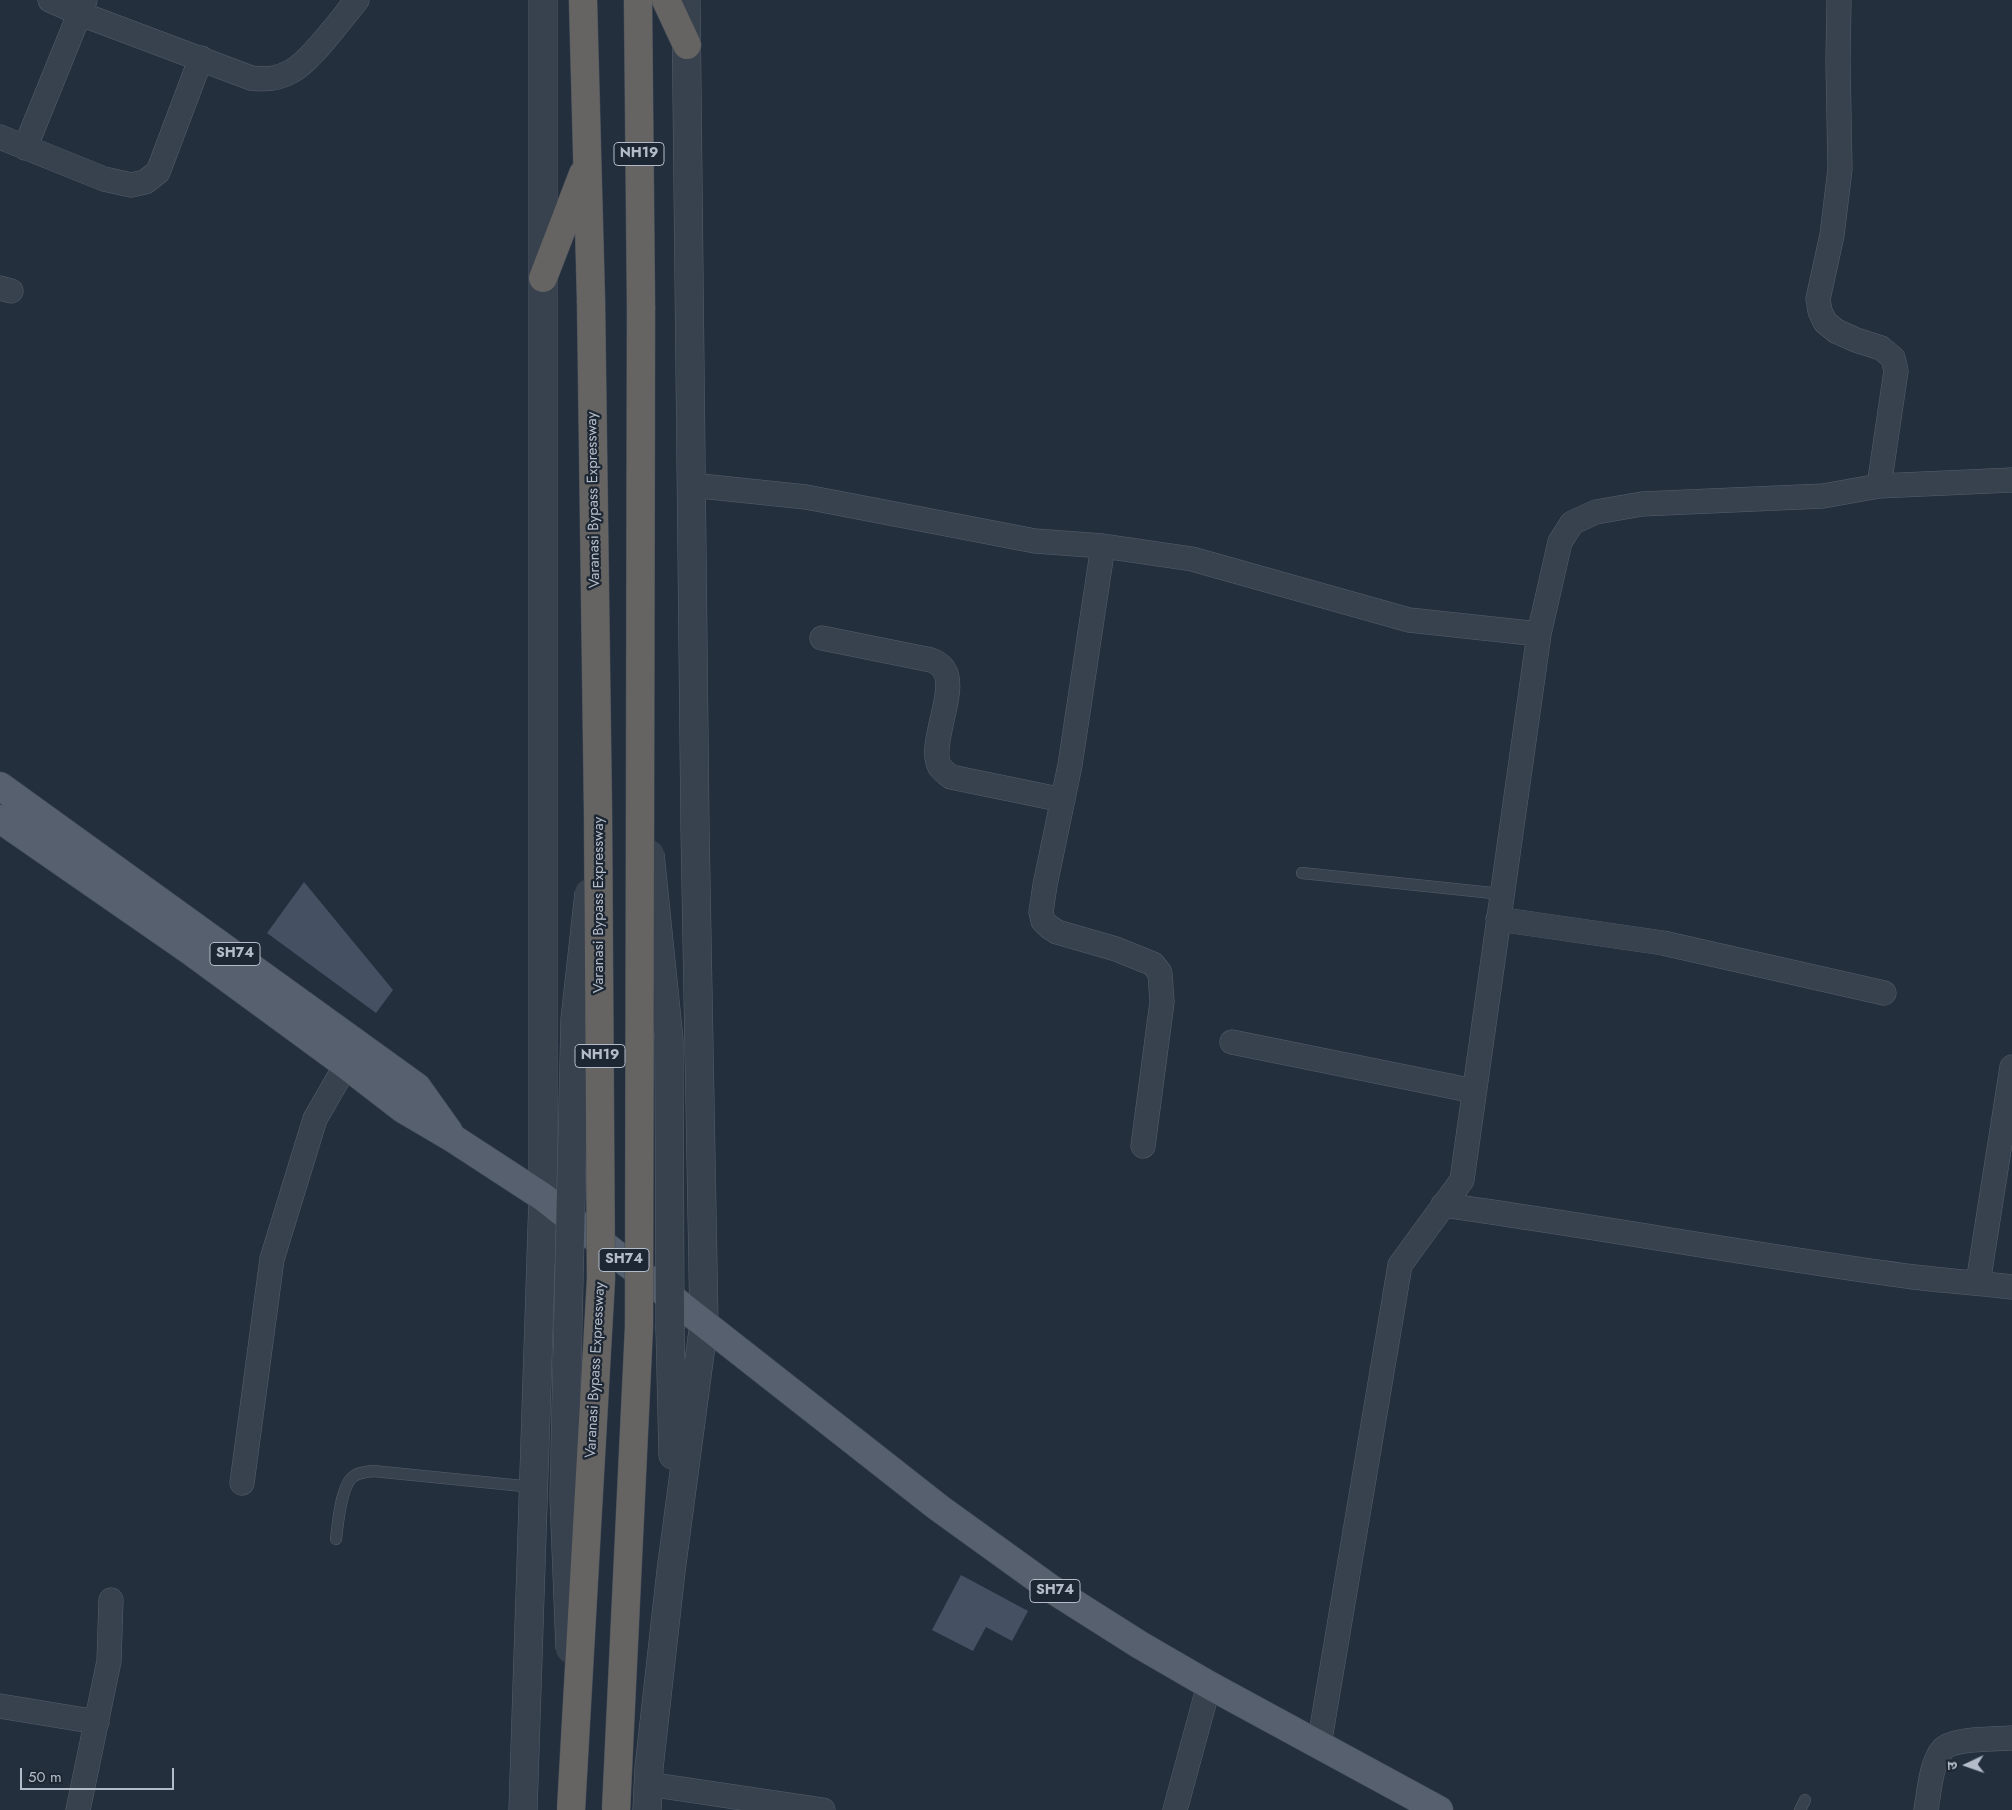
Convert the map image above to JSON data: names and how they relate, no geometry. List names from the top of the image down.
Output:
{
  "streets": {
    "highway": ["NH19", "Varanasi Bypass Expressway"],
    "main road": ["SH74"]
  },
  "scale_bar": "50 m",
  "north": "left"
}
